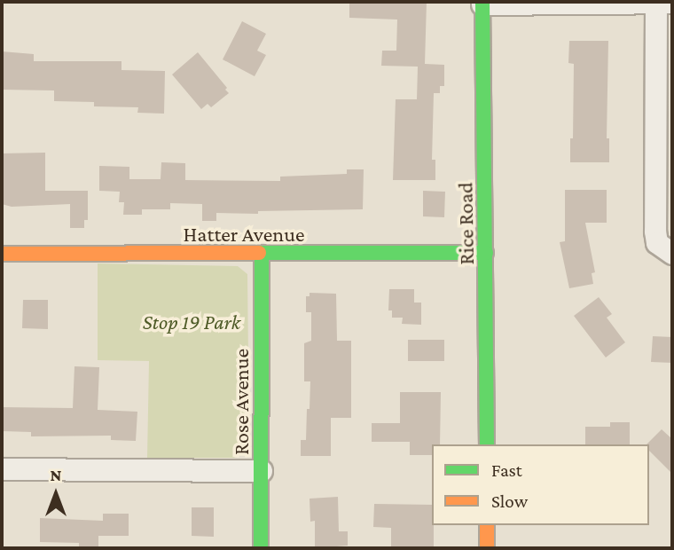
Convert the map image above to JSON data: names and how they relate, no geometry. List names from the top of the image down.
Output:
{
  "streets": {
    "street": ["Rice Road", "Hatter Avenue", "Rose Avenue"]
  },
  "crossings": [
    ["Rice Road", "Hatter Avenue"],
    ["Hatter Avenue", "Rose Avenue"]
  ],
  "parks": ["Stop 19 Park"],
  "legend": ["Fast", "Slow"],
  "north": "top"
}
